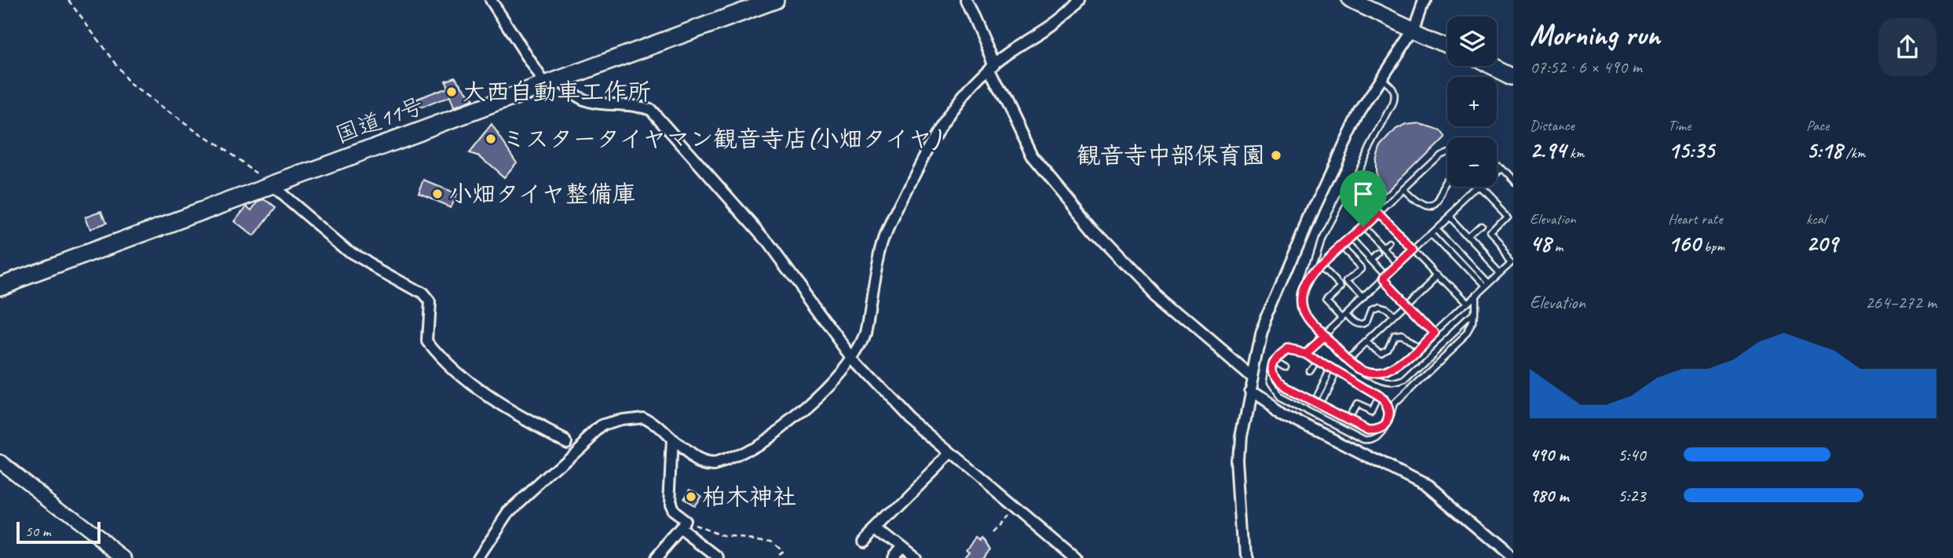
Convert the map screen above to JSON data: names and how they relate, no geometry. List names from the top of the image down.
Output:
{
  "streets": {
    "highway": ["国道11号"]
  },
  "places": [
    "大西自動車工作所",
    "ミスタータイヤマン観音寺店(小畑タイヤ)",
    "観音寺中部保育園",
    "小畑タイヤ整備庫",
    "柏木神社"
  ],
  "scale_bar": "50 m",
  "page": {
    "heading": ["Morning run", "07:52 · 6 × 490 m"],
    "map_buttons": ["+", "−"],
    "stats": [
      ["Distance", "2.94 km"],
      ["Time", "15:35"],
      ["Pace", "5:18 /km"],
      ["Elevation", "48 m"],
      ["Heart rate", "160 bpm"],
      ["kcal", "209"]
    ],
    "chart": ["Elevation", "264–272 m"],
    "list": [
      {
        "name": "490 m",
        "note": "5:40"
      },
      {
        "name": "980 m",
        "note": "5:23"
      }
    ],
    "scale": "50 m"
  }
}
